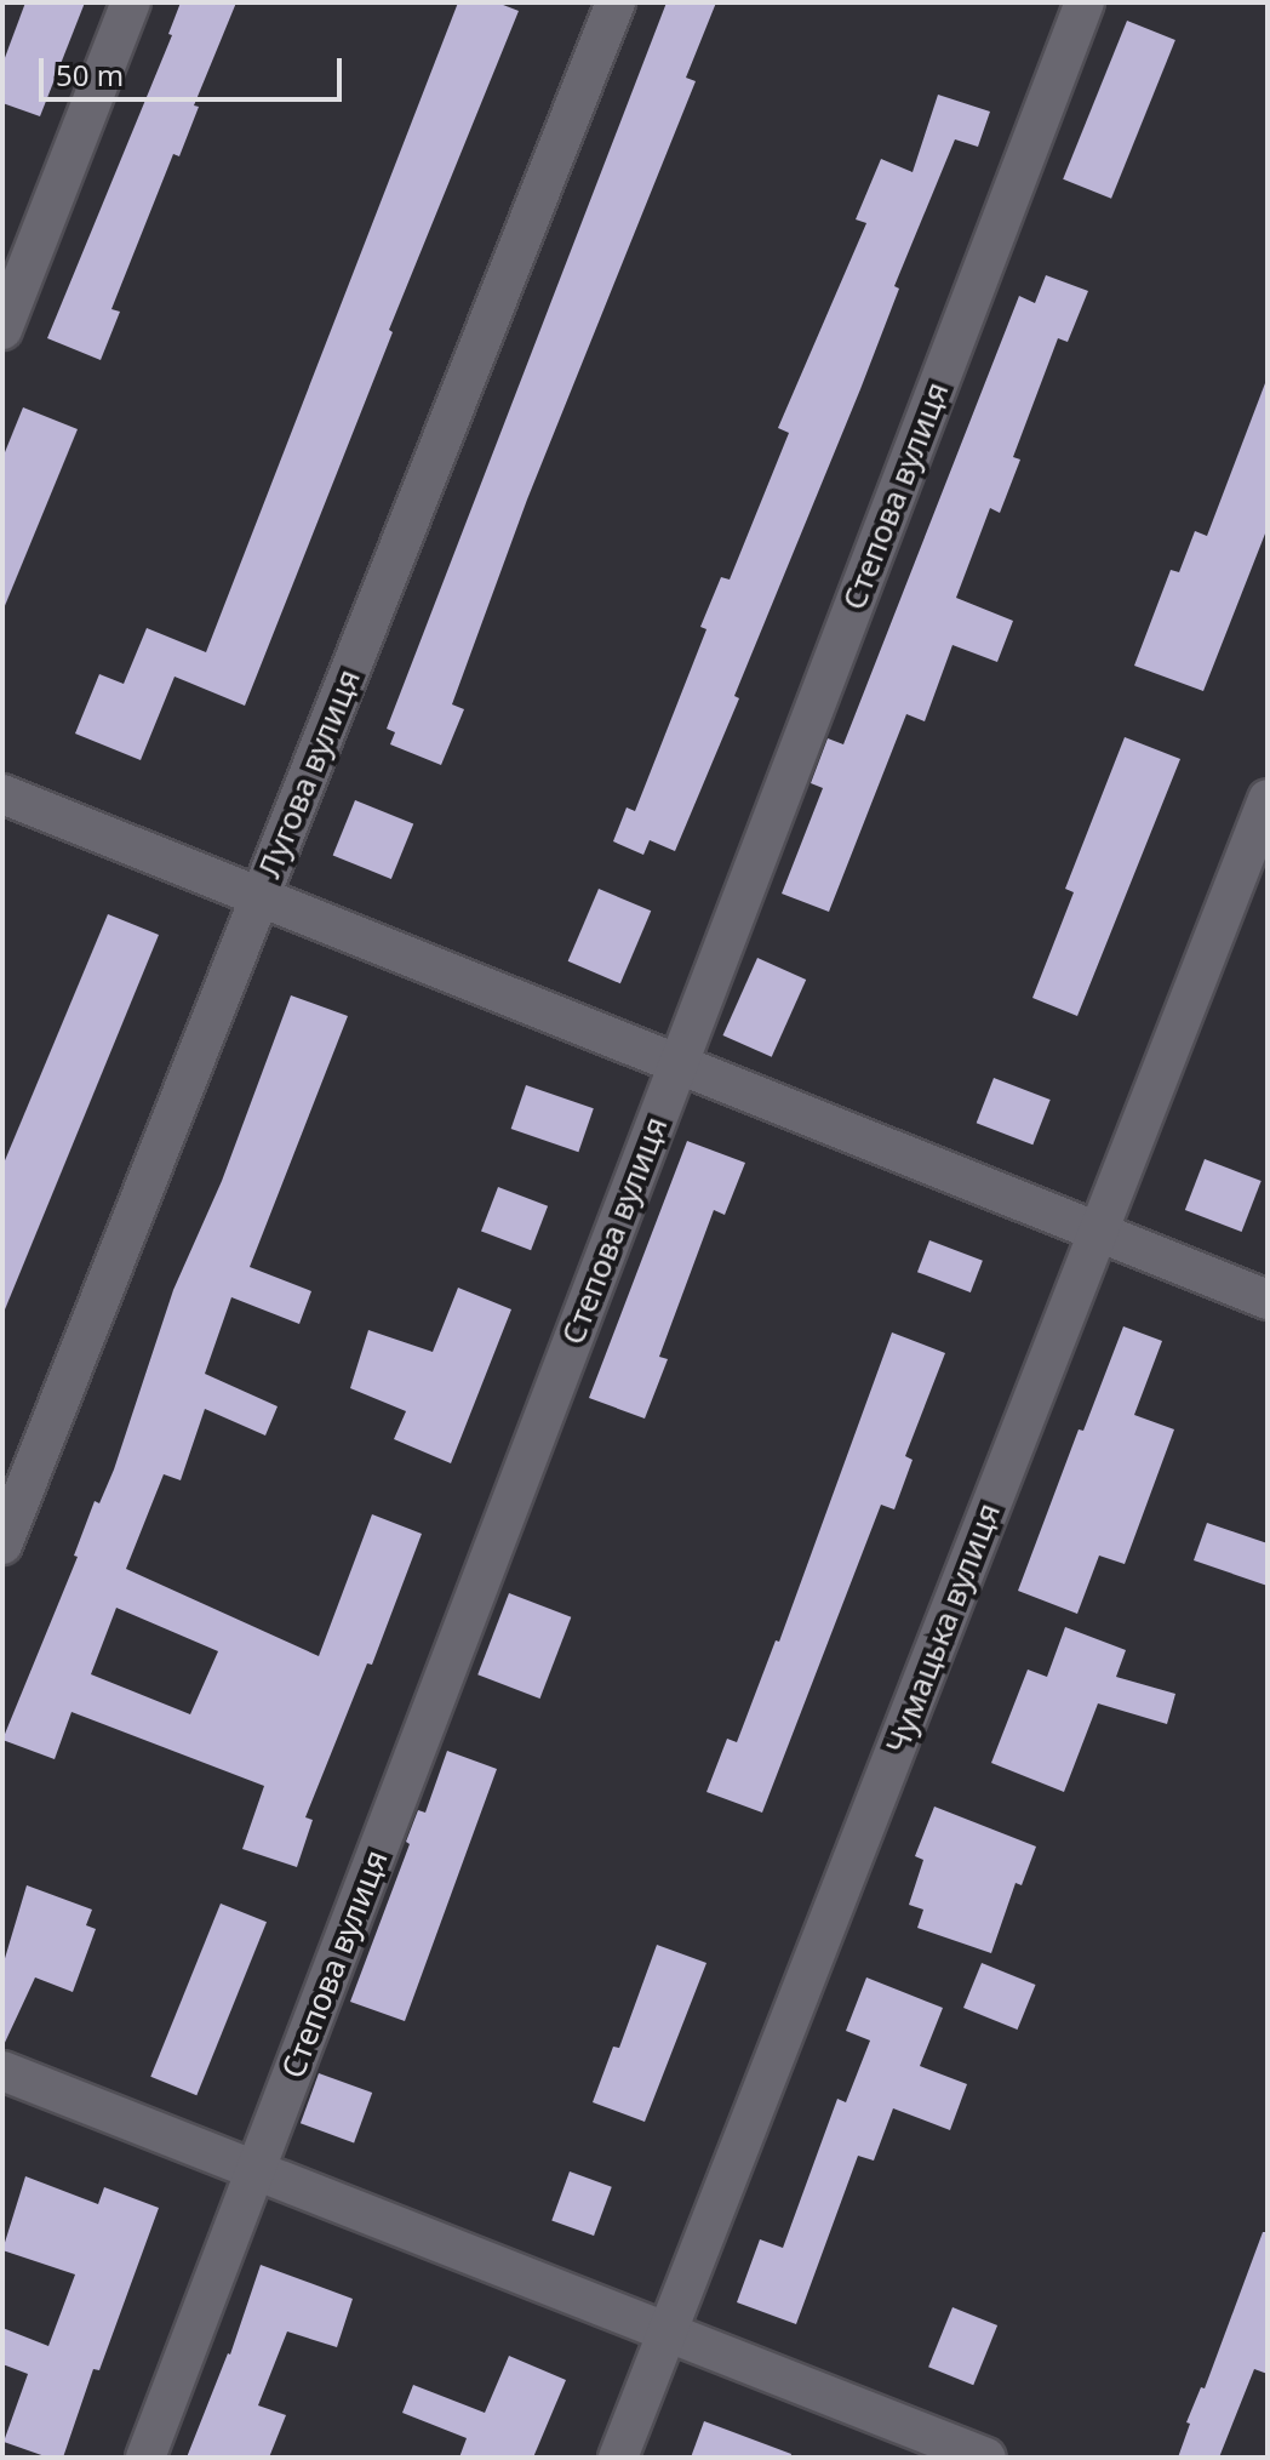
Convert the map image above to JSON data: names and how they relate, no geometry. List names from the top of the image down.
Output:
{
  "streets": {
    "street": ["Степова вулиця", "Лугова вулиця", "Чумацька вулиця"]
  },
  "scale_bar": "50 m"
}
